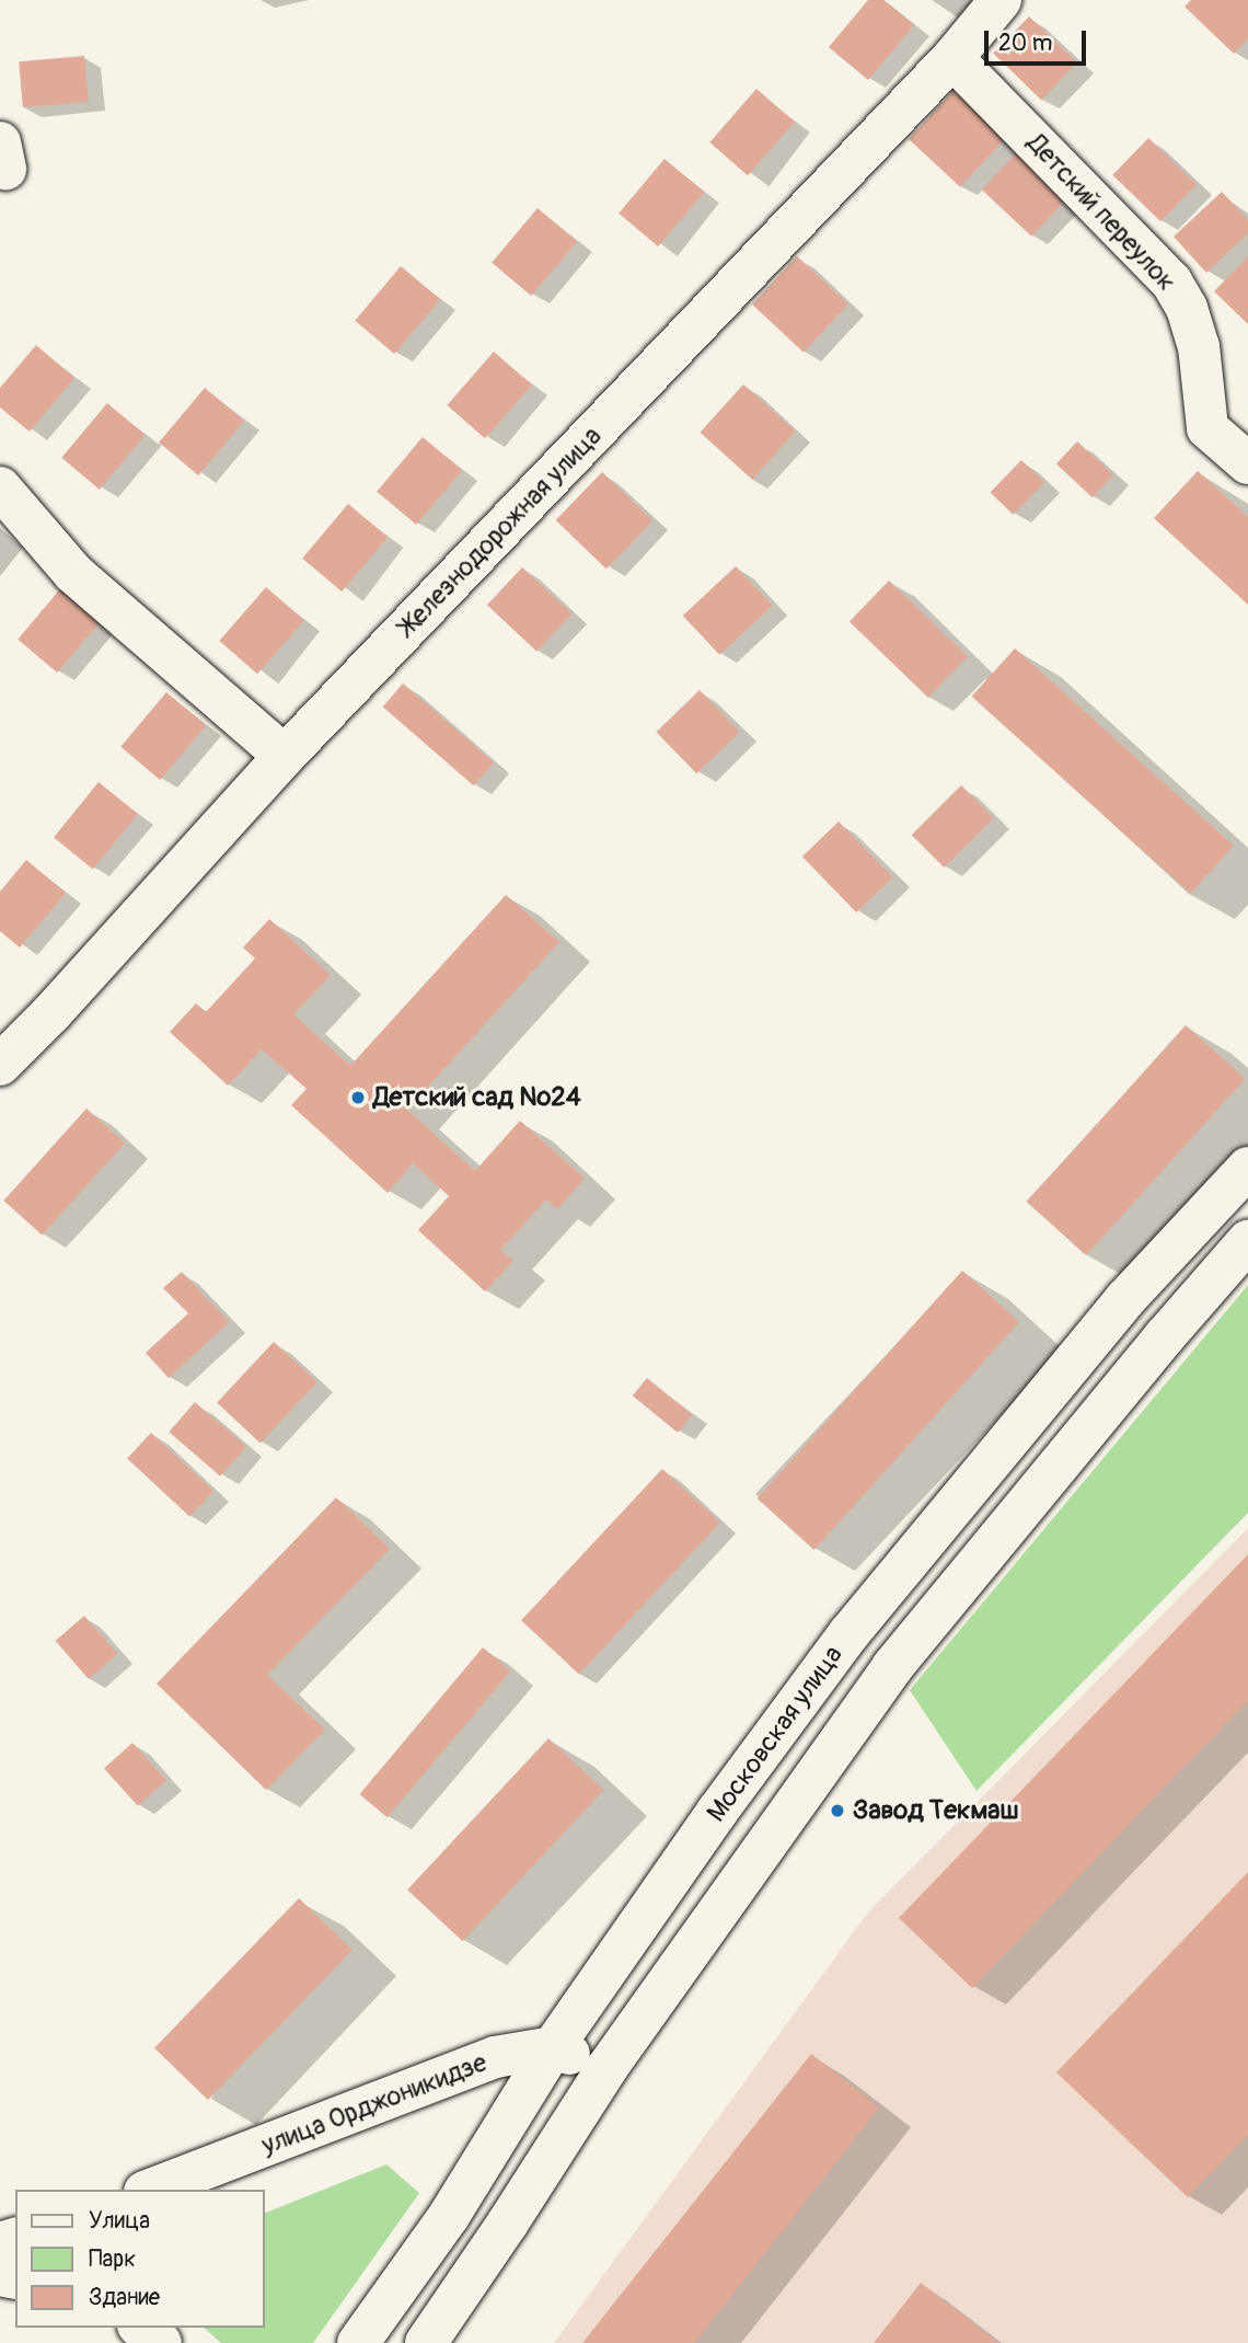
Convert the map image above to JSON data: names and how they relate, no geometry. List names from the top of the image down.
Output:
{
  "streets": {
    "main road": [
      "Детский переулок",
      "Железнодорожная улица",
      "Московская улица",
      "улица Орджоникидзе"
    ]
  },
  "crossings": [
    ["Детский переулок", "Железнодорожная улица"],
    ["Московская улица", "улица Орджоникидзе"]
  ],
  "places": ["Детский сад №24", "Завод Текмаш"],
  "legend": ["Улица", "Парк", "Здание"],
  "scale_bar": "20 m"
}
